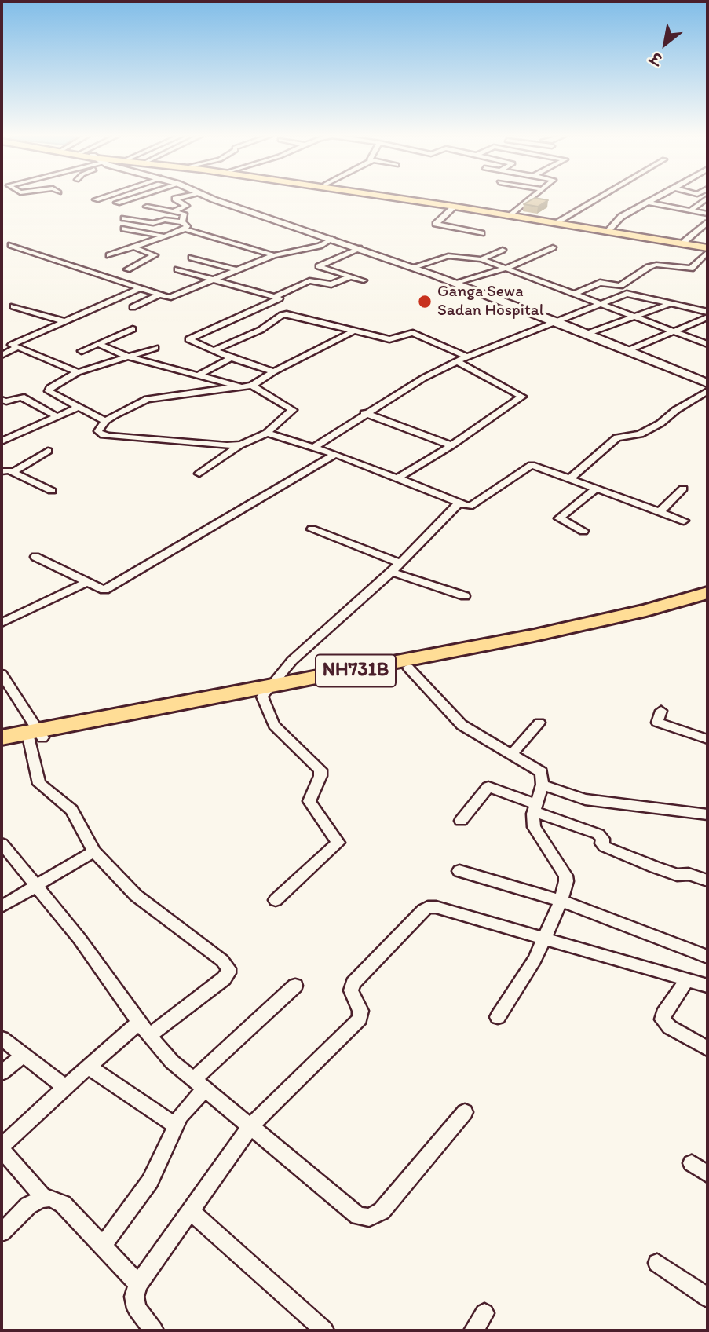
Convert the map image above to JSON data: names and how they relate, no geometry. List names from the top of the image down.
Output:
{
  "streets": {
    "highway": ["NH731B"]
  },
  "places": ["Ganga Sewa Sadan Hospital"],
  "north": "bottom left"
}
